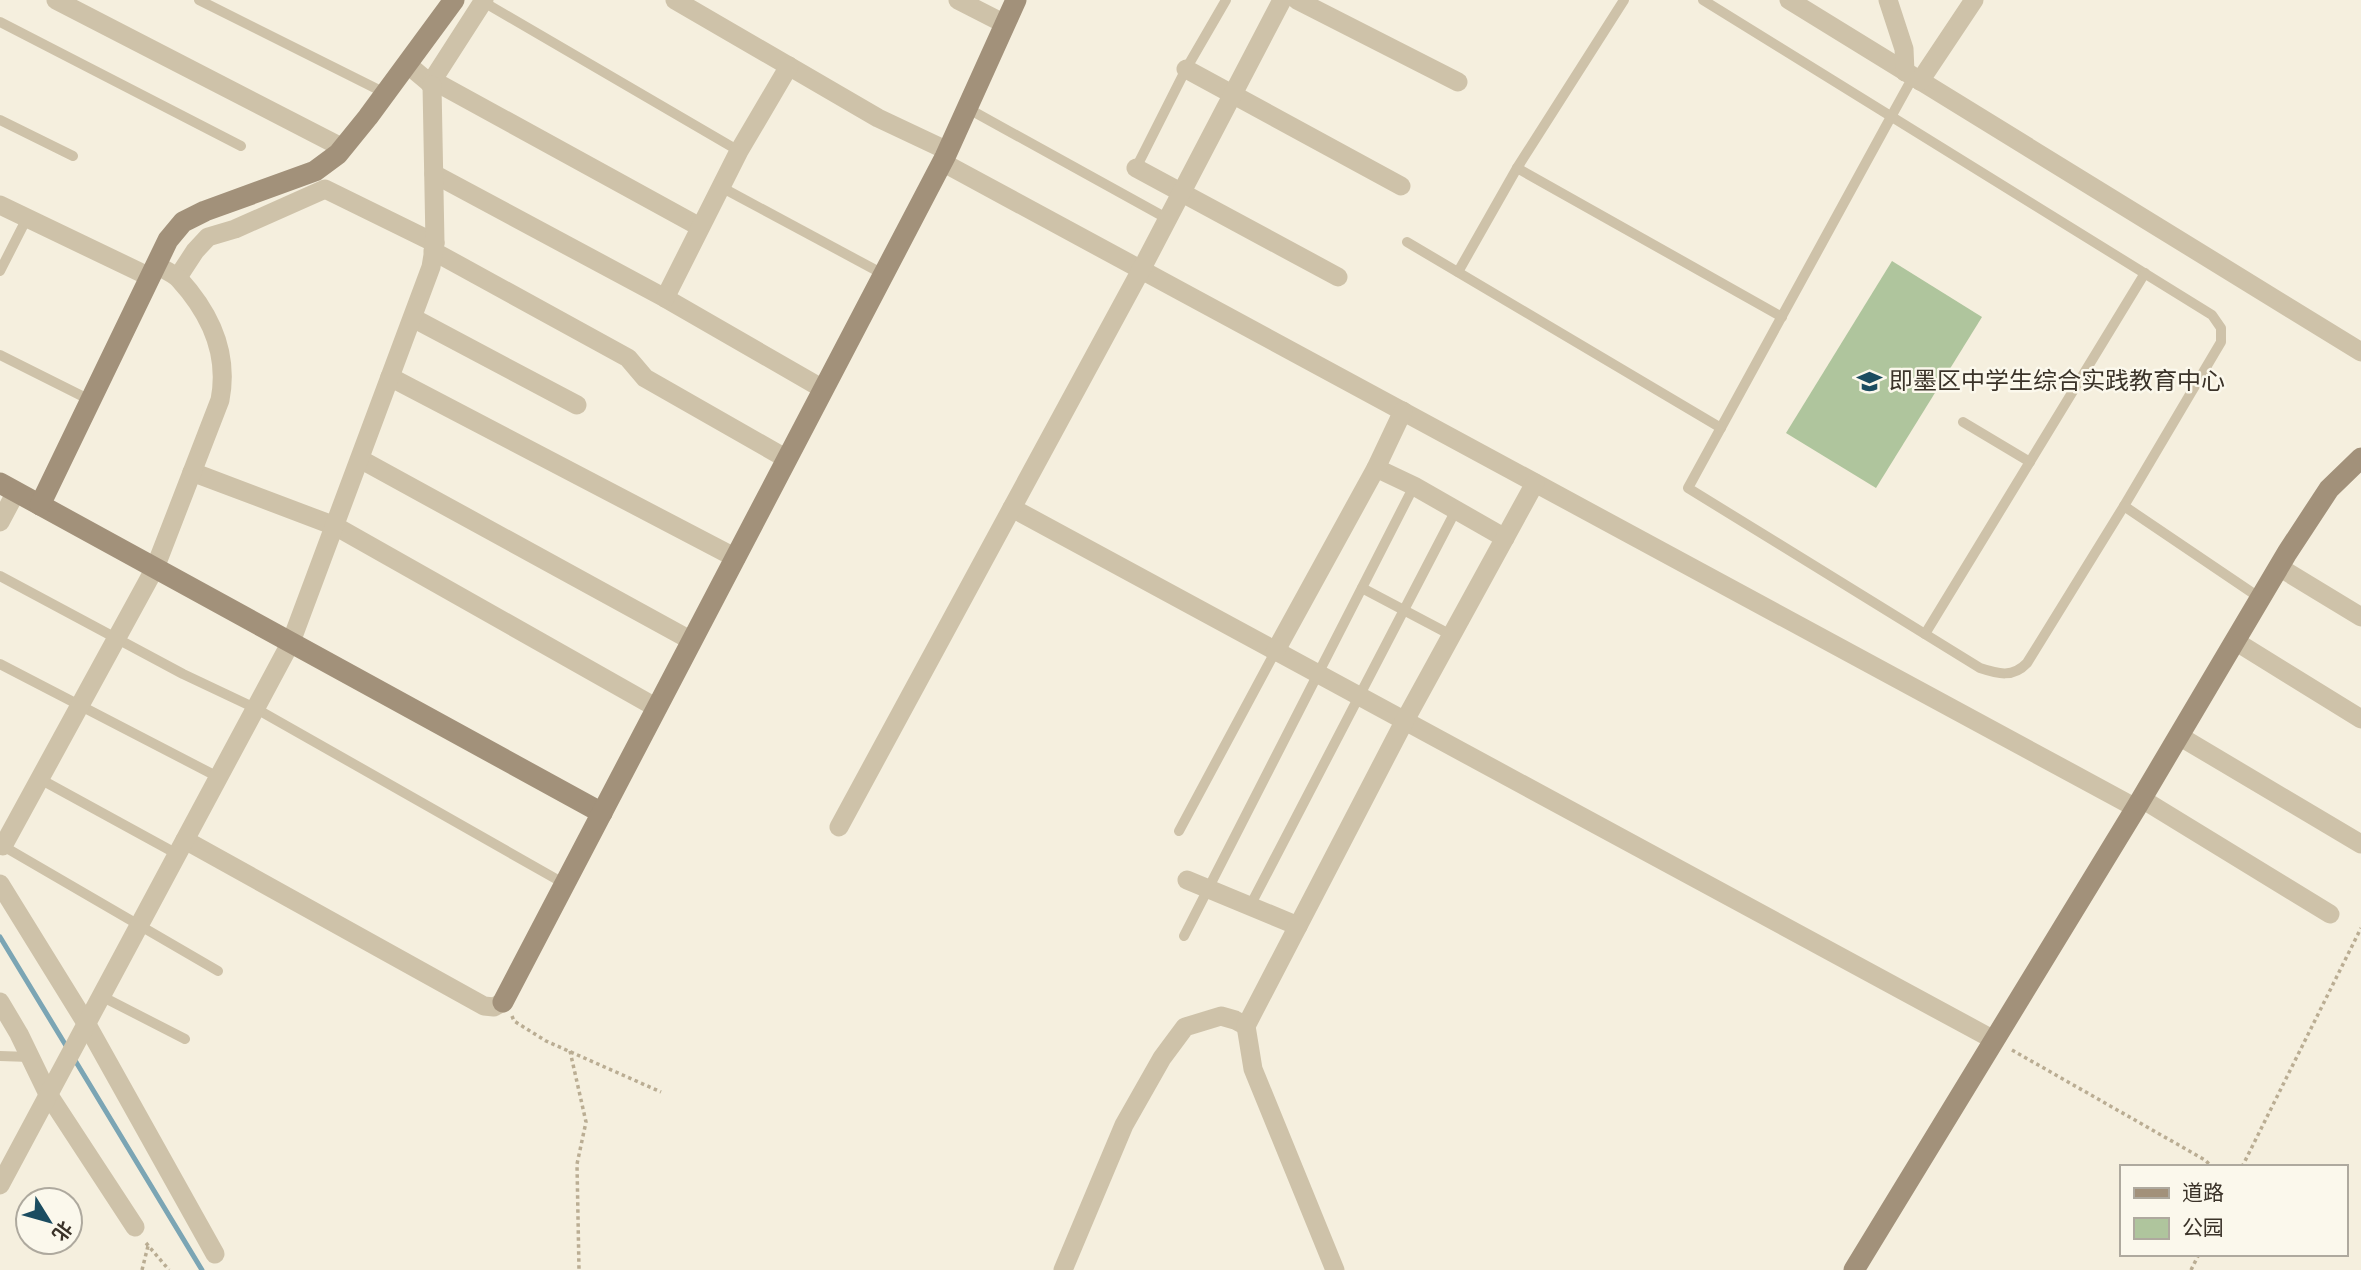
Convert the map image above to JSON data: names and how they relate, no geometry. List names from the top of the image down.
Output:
{
  "places": {
    "school or university": ["即墨区中学生综合实践教育中心"]
  },
  "legend": ["道路", "公园"],
  "north": "bottom right"
}
